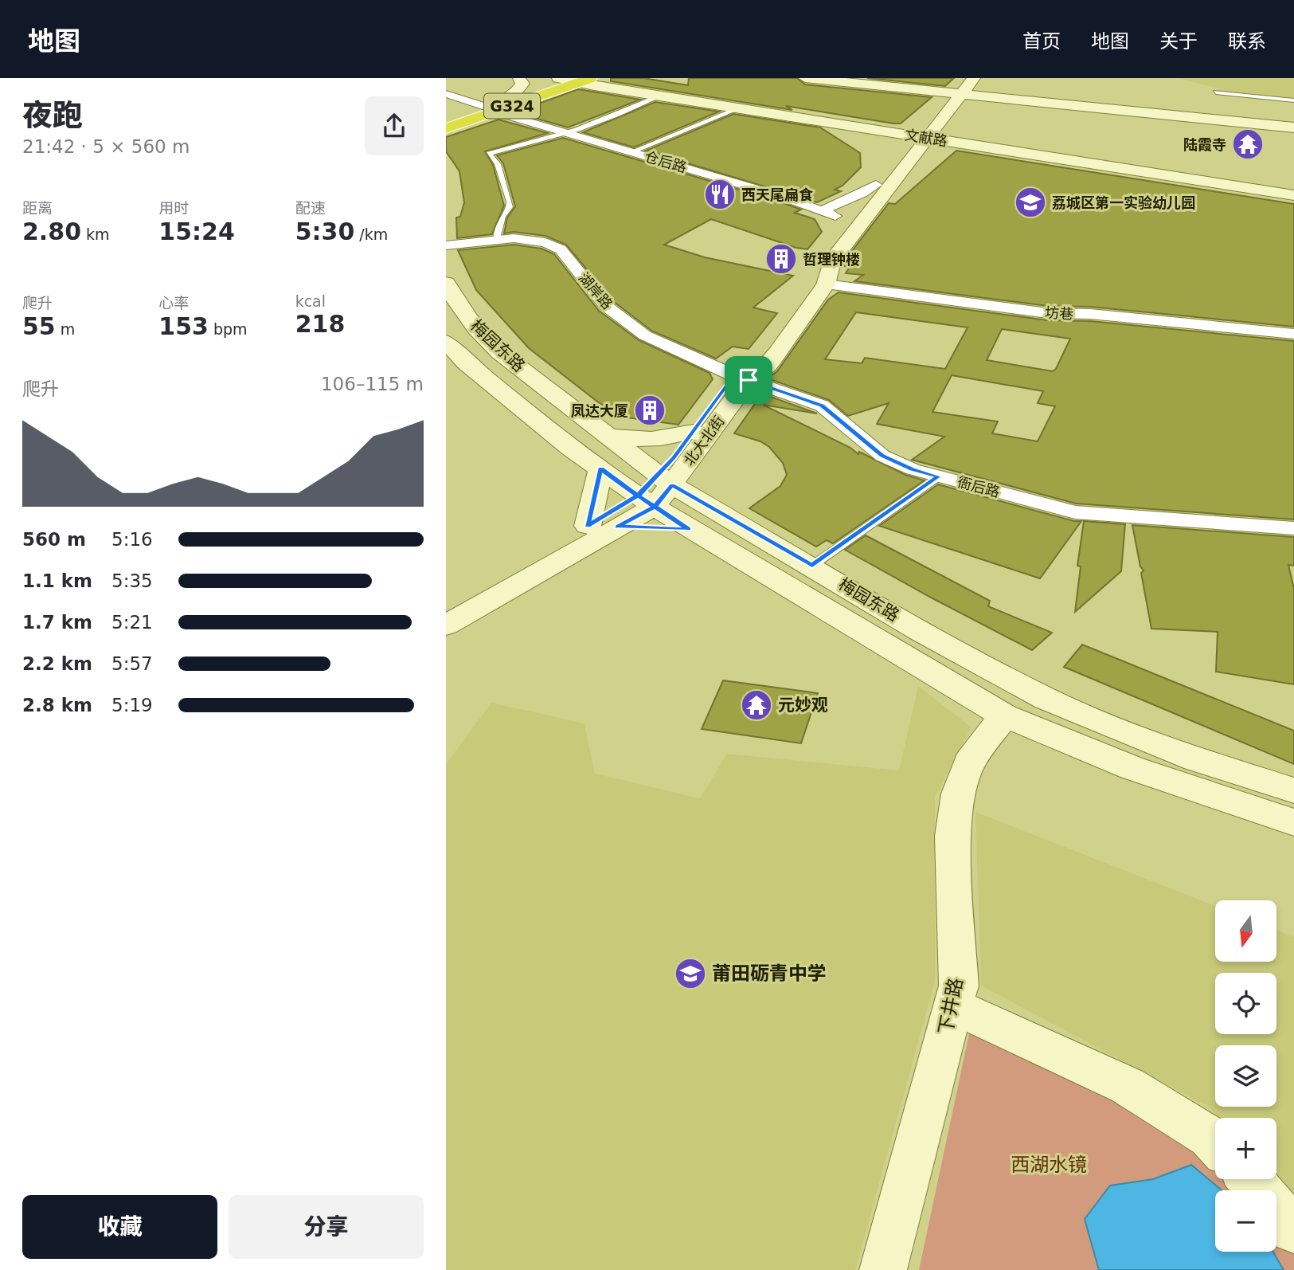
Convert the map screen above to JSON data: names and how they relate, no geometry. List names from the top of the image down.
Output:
{
  "streets": {
    "highway": ["G324"],
    "main road": [
      "文献路",
      "梅园东路",
      "北大北街",
      "下井路"
    ],
    "street": [
      "仓后路",
      "湖岸路",
      "坊巷",
      "衙后路"
    ]
  },
  "crossings": [
    ["G324", "文献路"],
    ["G324", "仓后路"],
    ["文献路", "北大北街"],
    ["仓后路", "北大北街"],
    ["湖岸路", "北大北街"],
    ["湖岸路", "衙后路"],
    ["坊巷", "北大北街"],
    ["梅园东路", "北大北街"],
    ["梅园东路", "下井路"],
    ["北大北街", "衙后路"]
  ],
  "parks": ["西湖水镜"],
  "places": {
    "temple": ["陆霞寺", "元妙观"],
    "restaurant": ["西天尾扁食"],
    "school or university": ["荔城区第一实验幼儿园", "莆田砺青中学"],
    "building": ["哲理钟楼", "凤达大厦"]
  },
  "north": "bottom",
  "page": {
    "header": "地图",
    "nav": [
      "首页",
      "地图",
      "关于",
      "联系"
    ],
    "heading": ["夜跑", "21:42 · 5 × 560 m"],
    "stats": [
      ["距离", "2.80 km"],
      ["用时", "15:24"],
      ["配速", "5:30 /km"],
      ["爬升", "55 m"],
      ["心率", "153 bpm"],
      ["kcal", "218"]
    ],
    "chart": ["爬升", "106–115 m"],
    "list": [
      {
        "name": "560 m",
        "note": "5:16"
      },
      {
        "name": "1.1 km",
        "note": "5:35"
      },
      {
        "name": "1.7 km",
        "note": "5:21"
      },
      {
        "name": "2.2 km",
        "note": "5:57"
      },
      {
        "name": "2.8 km",
        "note": "5:19"
      }
    ],
    "map_buttons": ["+", "−"],
    "buttons": ["收藏", "分享"]
  }
}
